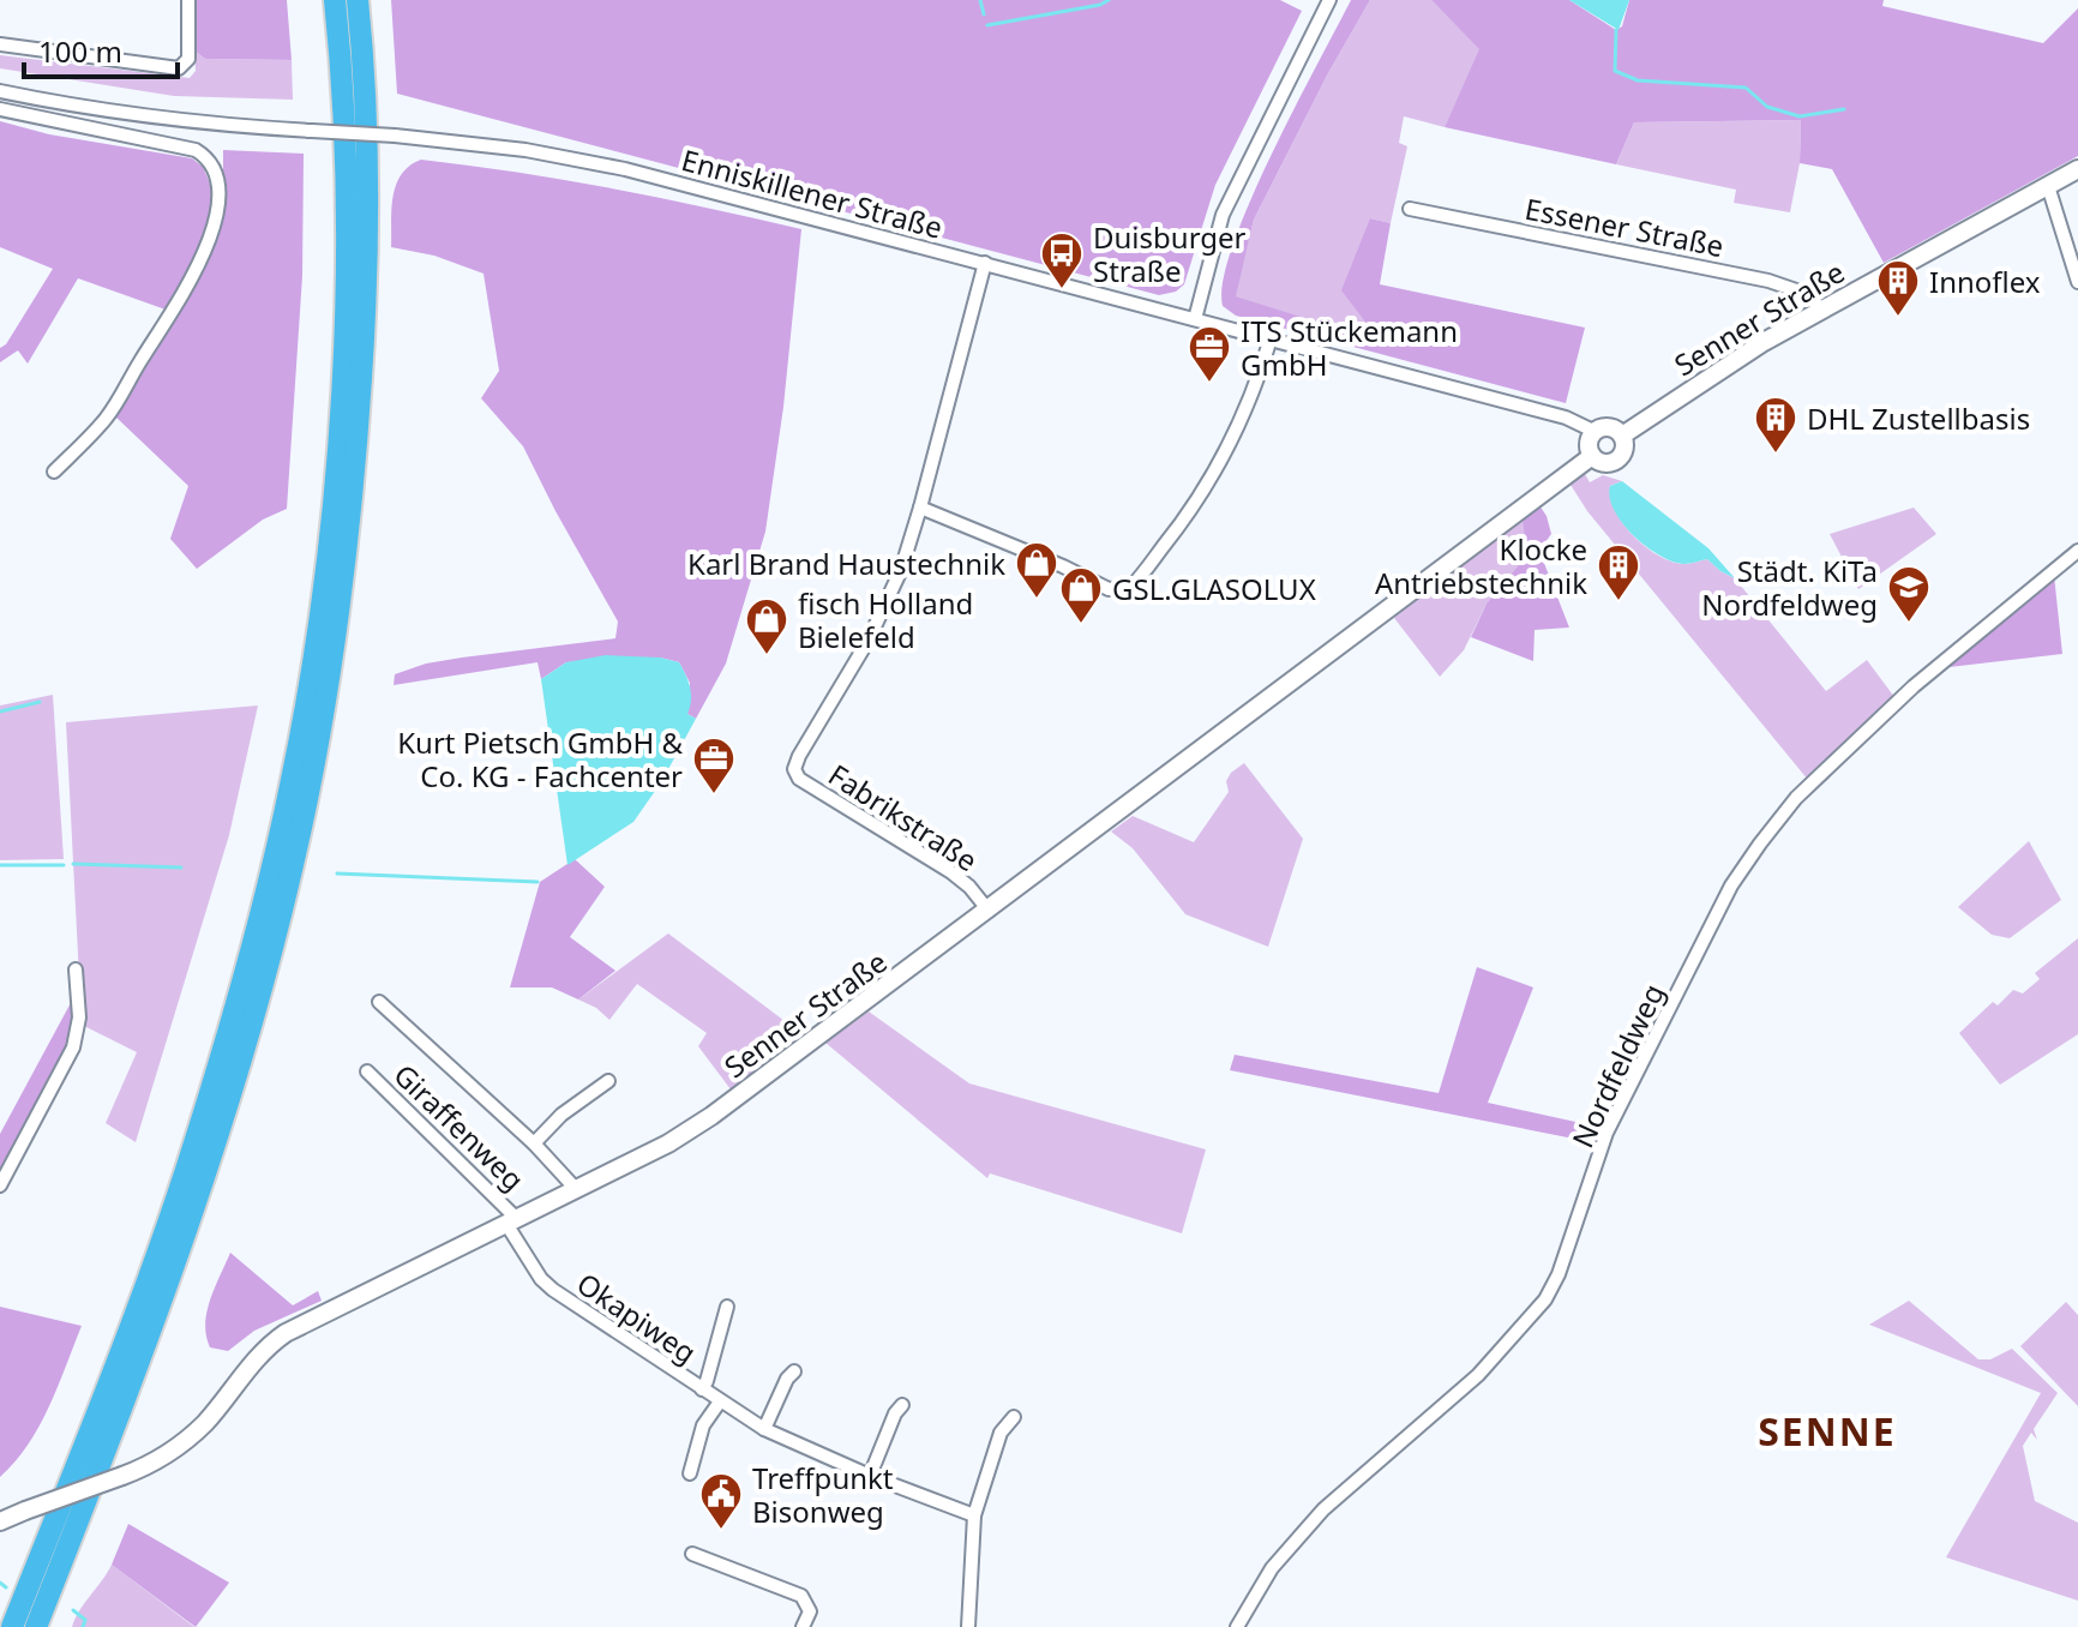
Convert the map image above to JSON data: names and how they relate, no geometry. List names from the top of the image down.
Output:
{
  "streets": {
    "street": [
      "Enniskillener Straße",
      "Essener Straße",
      "Senner Straße",
      "Fabrikstraße",
      "Nordfeldweg",
      "Giraffenweg",
      "Okapiweg"
    ]
  },
  "crossings": [
    ["Enniskillener Straße", "Senner Straße"],
    ["Enniskillener Straße", "Fabrikstraße"],
    ["Essener Straße", "Senner Straße"],
    ["Senner Straße", "Fabrikstraße"],
    ["Senner Straße", "Giraffenweg"],
    ["Senner Straße", "Okapiweg"],
    ["Giraffenweg", "Okapiweg"]
  ],
  "districts": ["SENNE"],
  "places": {
    "bus stop": ["Duisburger Straße"],
    "building": ["Innoflex", "DHL Zustellbasis", "Klocke Antriebstechnik"],
    "office": ["ITS Stückemann GmbH", "Kurt Pietsch GmbH & Co. KG - Fachcenter"],
    "shop": ["Karl Brand Haustechnik", "GSL.GLASOLUX", "fisch Holland Bielefeld"],
    "school or university": ["Städt. KiTa Nordfeldweg"],
    "public building": ["Treffpunkt Bisonweg"]
  },
  "scale_bar": "100 m"
}
